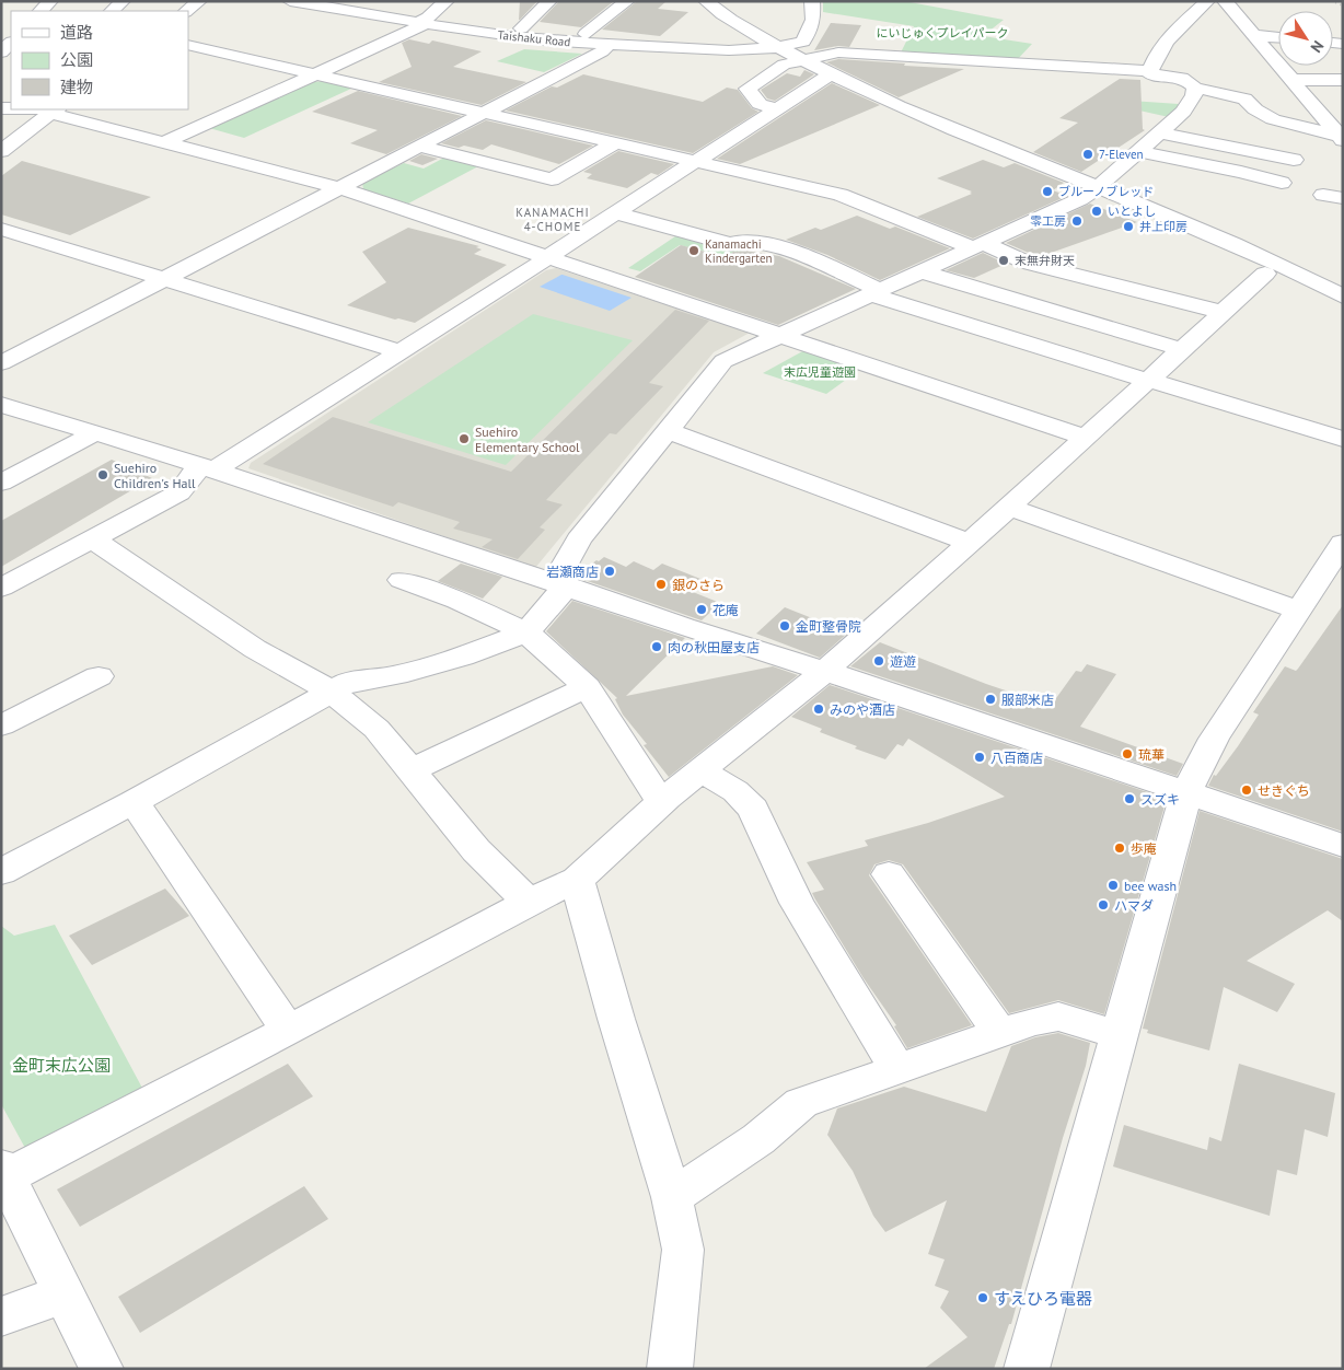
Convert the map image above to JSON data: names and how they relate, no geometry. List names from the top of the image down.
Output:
{
  "streets": {
    "street": ["Taishaku Road"]
  },
  "districts": ["KANAMACHI 4-CHOME"],
  "parks": ["にいじゅくプレイパーク", "末広児童遊園", "金町末広公園"],
  "places": [
    "7-Eleven",
    "ブルーノブレッド",
    "いとよし",
    "零工房",
    "井上印房",
    "Kanamachi Kindergarten",
    "末無弁財天",
    "Suehiro Elementary School",
    "Suehiro Children's Hall",
    "岩瀬商店",
    "銀のさら",
    "花庵",
    "金町整骨院",
    "肉の秋田屋支店",
    "遊遊",
    "服部米店",
    "みのや酒店",
    "琉華",
    "八百商店",
    "せきぐち",
    "スズキ",
    "歩庵",
    "bee wash",
    "ハマダ",
    "すえひろ電器"
  ],
  "legend": ["道路", "公園", "建物"],
  "north": "bottom right"
}
